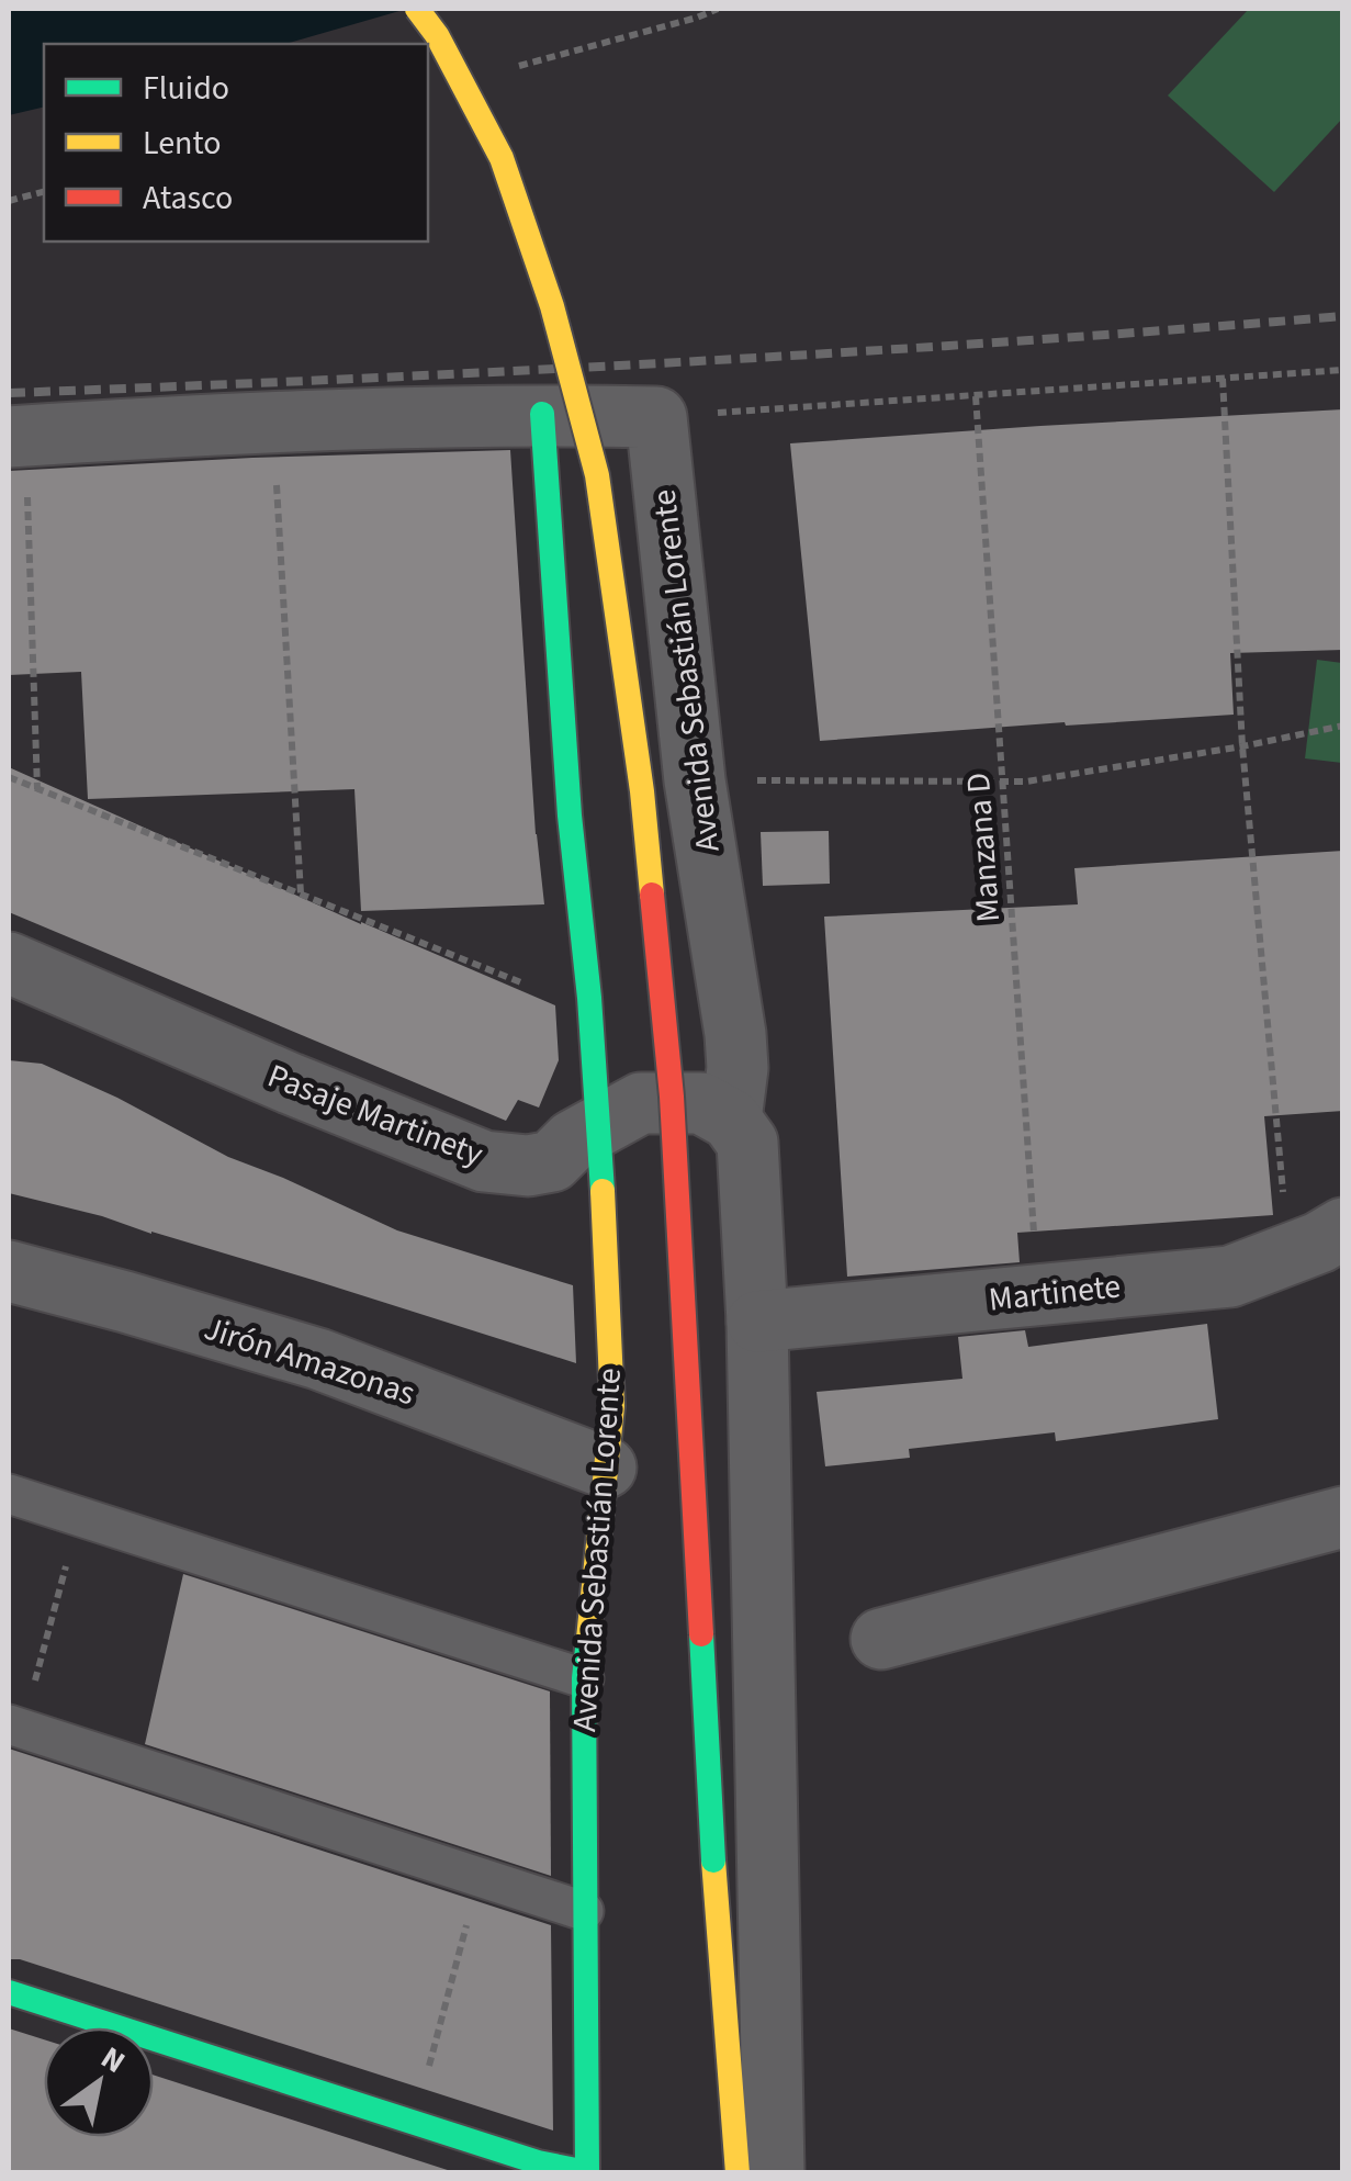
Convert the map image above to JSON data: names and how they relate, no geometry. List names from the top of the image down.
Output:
{
  "streets": {
    "main road": ["Avenida Sebastián Lorente"],
    "street": ["Pasaje Martinety", "Martinete", "Jirón Amazonas"],
    "path": ["Manzana D"]
  },
  "crossings": [
    ["Avenida Sebastián Lorente", "Pasaje Martinety"],
    ["Avenida Sebastián Lorente", "Jirón Amazonas"],
    ["Manzana D", "Martinete"]
  ],
  "legend": ["Fluido", "Lento", "Atasco"],
  "north": "top right"
}
